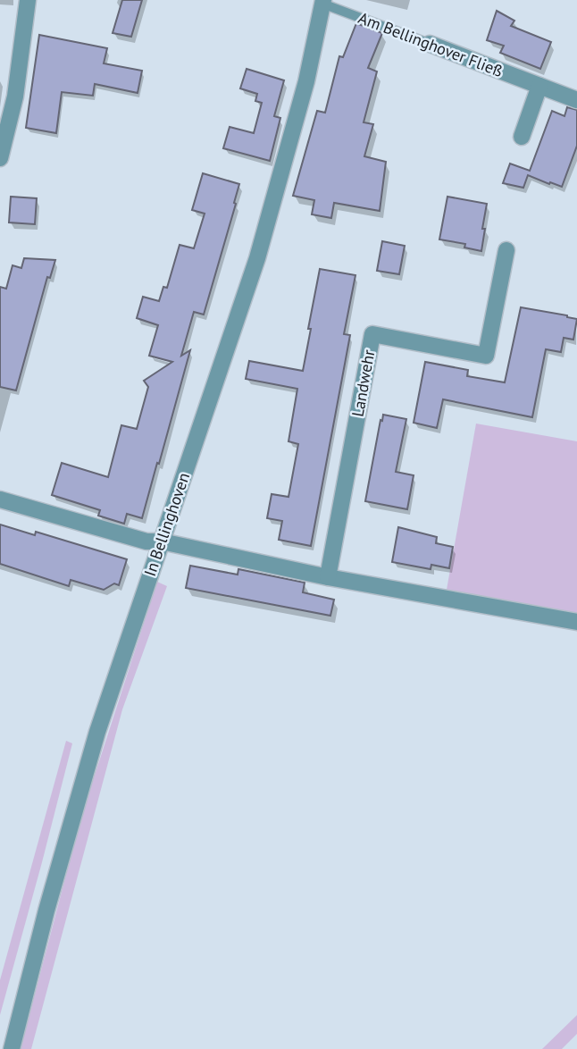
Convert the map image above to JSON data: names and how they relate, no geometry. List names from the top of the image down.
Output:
{
  "streets": {
    "street": ["Am Bellinghover Fließ", "Landwehr", "In Bellinghoven"]
  },
  "crossings": [
    ["Am Bellinghover Fließ", "In Bellinghoven"]
  ]
}
